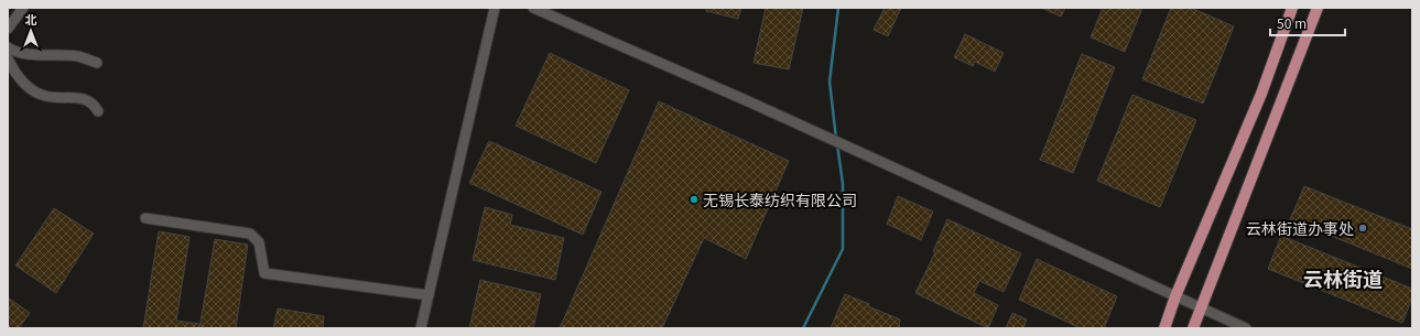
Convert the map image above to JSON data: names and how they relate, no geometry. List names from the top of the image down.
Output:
{
  "districts": ["云林街道"],
  "places": ["无锡长泰纺织有限公司", "云林街道办事处"],
  "scale_bar": "50 m",
  "north": "top"
}
